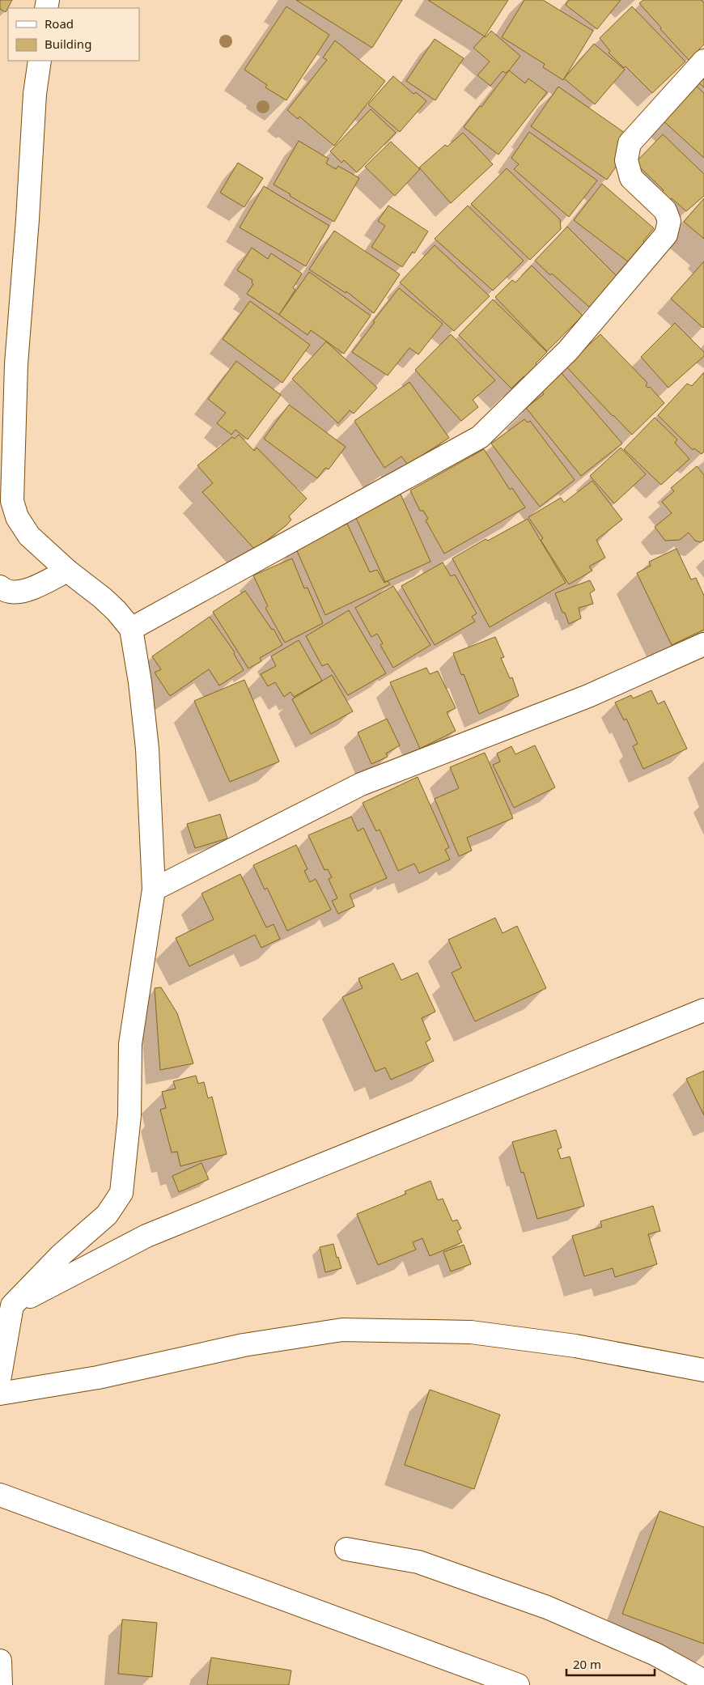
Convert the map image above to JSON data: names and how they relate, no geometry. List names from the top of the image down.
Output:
{
  "legend": ["Road", "Building"],
  "scale_bar": "20 m"
}
